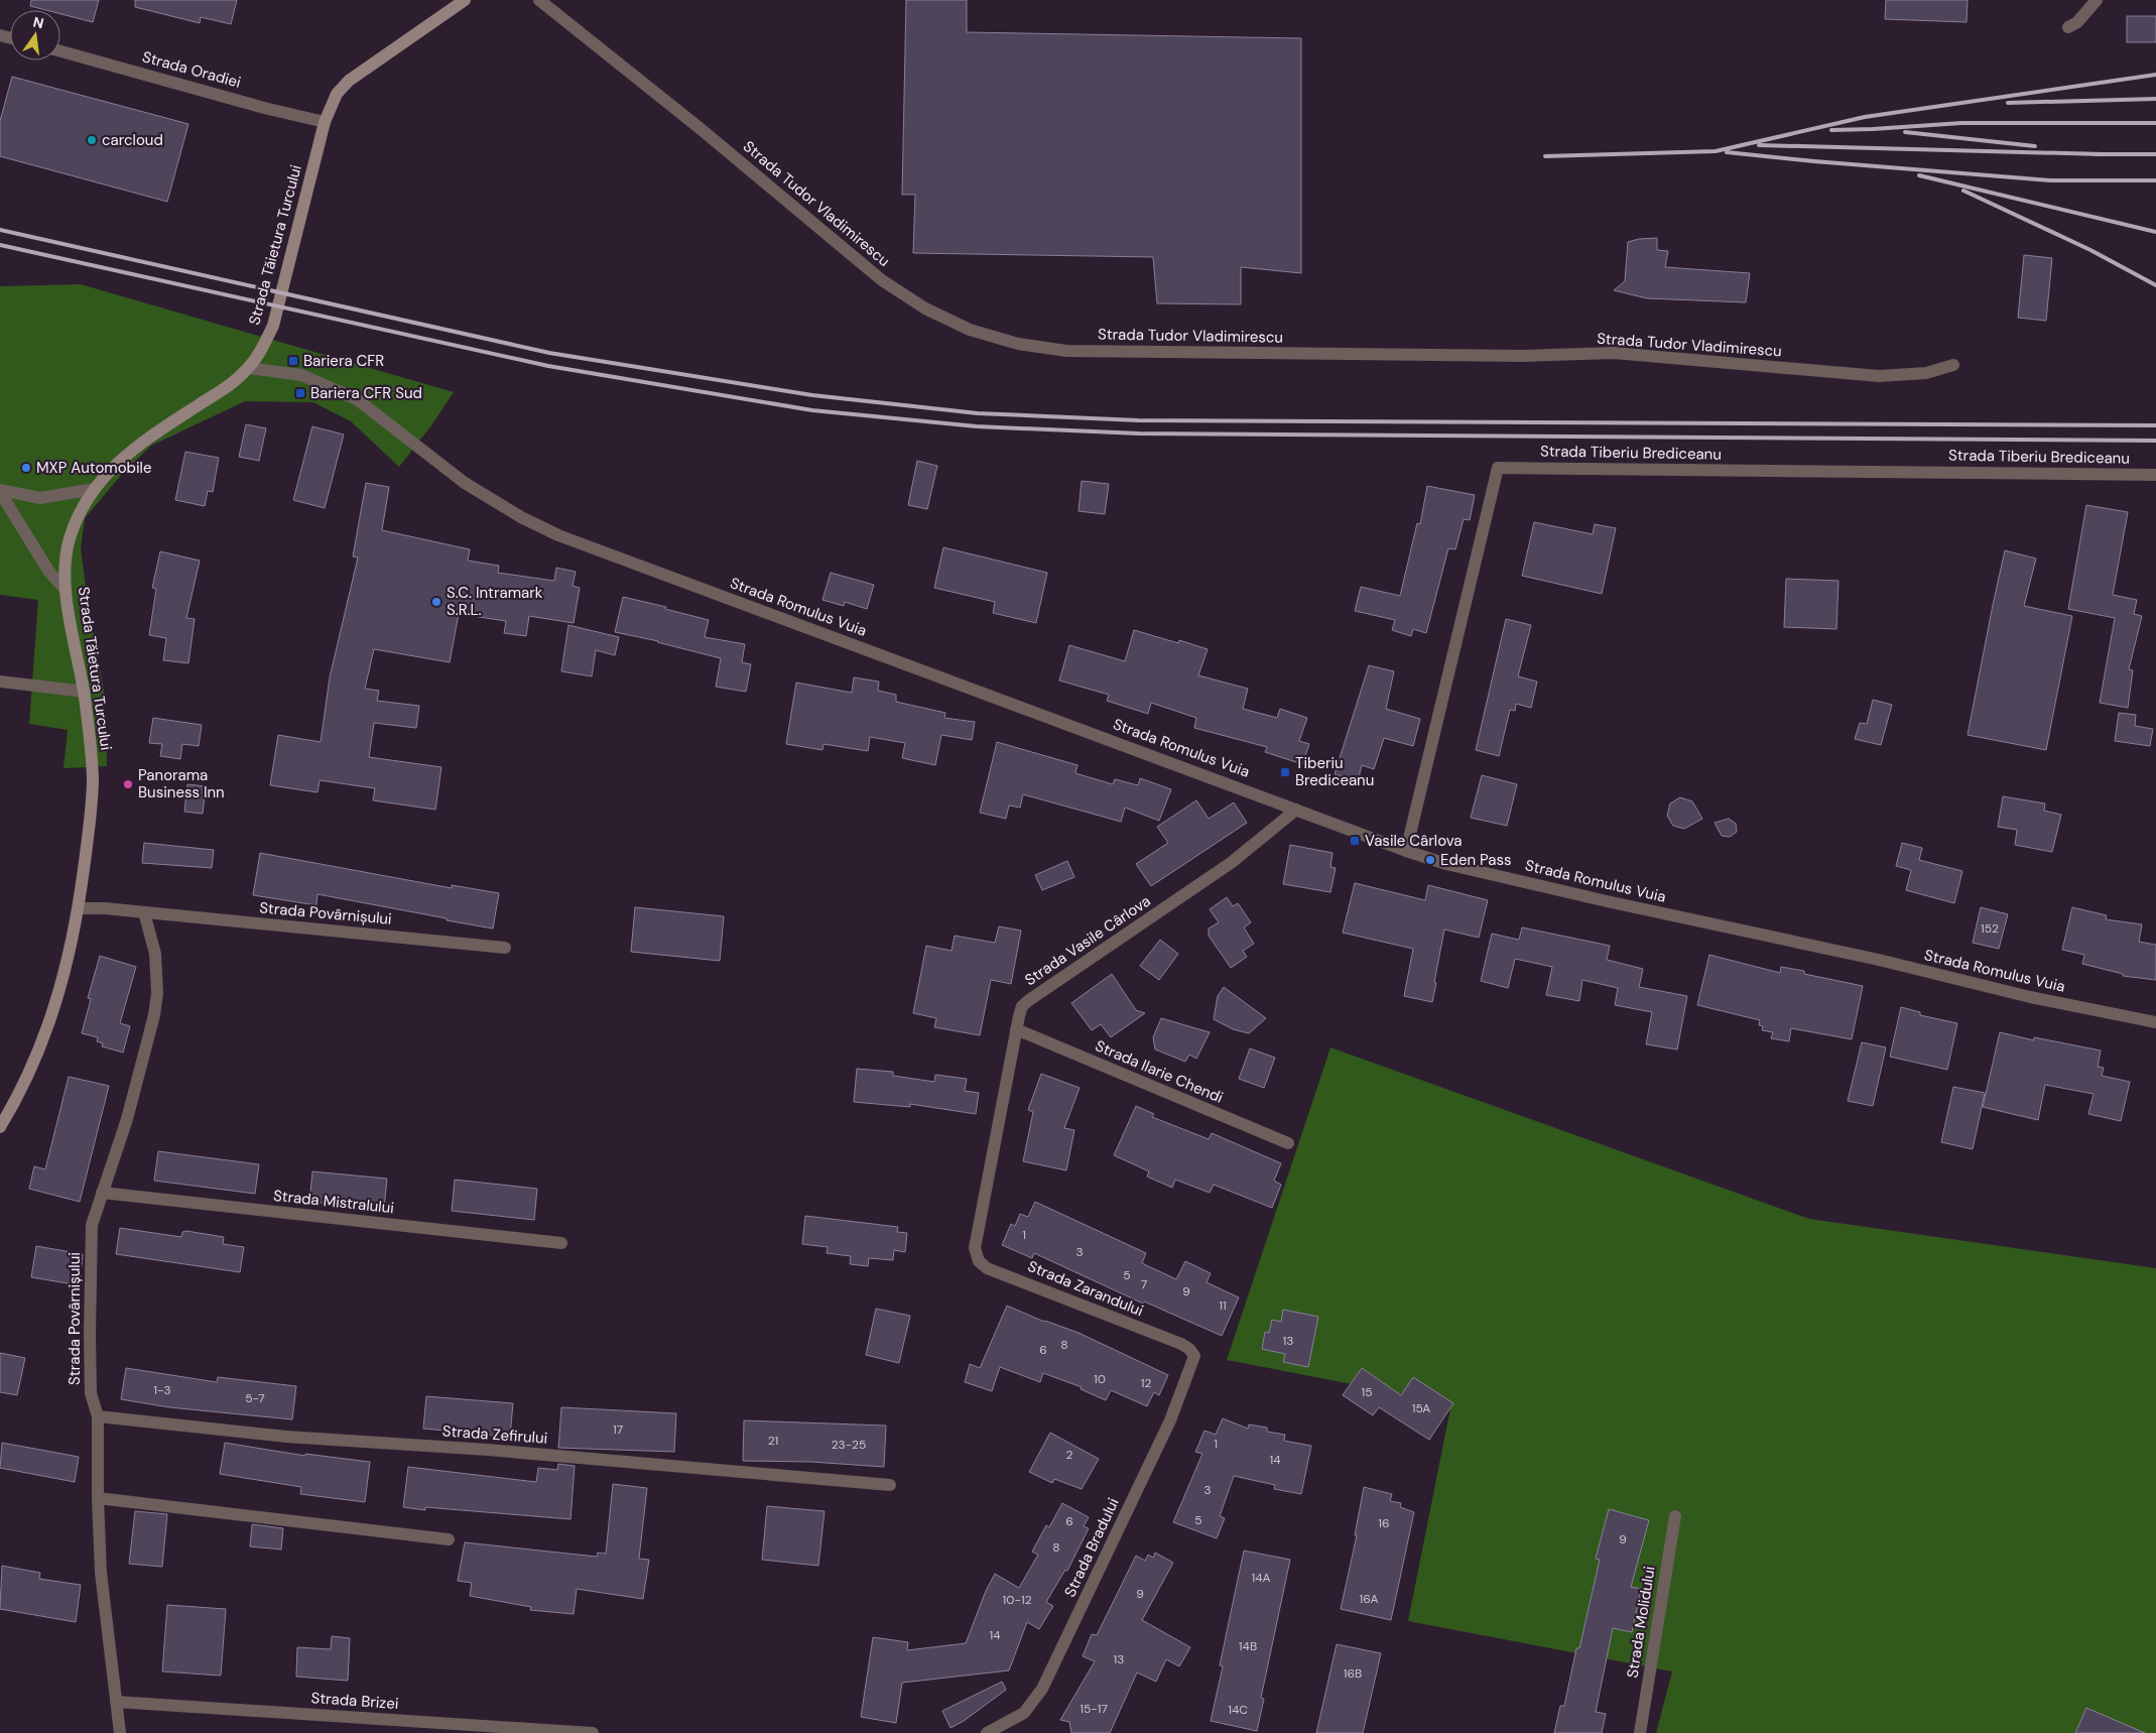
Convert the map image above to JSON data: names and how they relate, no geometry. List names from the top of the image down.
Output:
{
  "streets": {
    "main road": ["Strada Tăietura Turcului"],
    "street": [
      "Strada Oradiei",
      "Strada Tudor Vladimirescu",
      "Strada Tiberiu Brediceanu",
      "Strada Romulus Vuia",
      "Strada Povârnișului",
      "Strada Vasile Cârlova",
      "Strada Ilarie Chendi",
      "Strada Mistralului",
      "Strada Zarandului",
      "Strada Zefirului",
      "Strada Bradului",
      "Strada Molidului",
      "Strada Brizei"
    ]
  },
  "crossings": [
    ["Strada Oradiei", "Strada Tăietura Turcului"],
    ["Strada Tăietura Turcului", "Strada Romulus Vuia"],
    ["Strada Tăietura Turcului", "Strada Povârnișului"],
    ["Strada Tiberiu Brediceanu", "Strada Romulus Vuia"],
    ["Strada Romulus Vuia", "Strada Vasile Cârlova"],
    ["Strada Povârnișului", "Strada Mistralului"],
    ["Strada Povârnișului", "Strada Zefirului"],
    ["Strada Povârnișului", "Strada Brizei"],
    ["Strada Vasile Cârlova", "Strada Ilarie Chendi"],
    ["Strada Vasile Cârlova", "Strada Zarandului"],
    ["Strada Zarandului", "Strada Bradului"]
  ],
  "places": {
    "other": [
      "carcloud",
      "MXP Automobile",
      "S.C. Intramark S.R.L.",
      "Panorama Business Inn",
      "Eden Pass"
    ],
    "transit": [
      "Bariera CFR",
      "Bariera CFR Sud",
      "Tiberiu Brediceanu",
      "Vasile Cârlova"
    ]
  },
  "house_numbers": [
    "152",
    "1",
    "3",
    "5",
    "7",
    "9",
    "11",
    "13",
    "8",
    "6",
    "10",
    "12",
    "1-3",
    "15",
    "5-7",
    "15A",
    "17",
    "21",
    "1",
    "23-25",
    "2",
    "14",
    "3",
    "5",
    "6",
    "16",
    "9",
    "8",
    "14A",
    "9",
    "16A",
    "10-12",
    "14",
    "14B",
    "13",
    "16B",
    "15-17",
    "14C"
  ],
  "north": "top"
}
